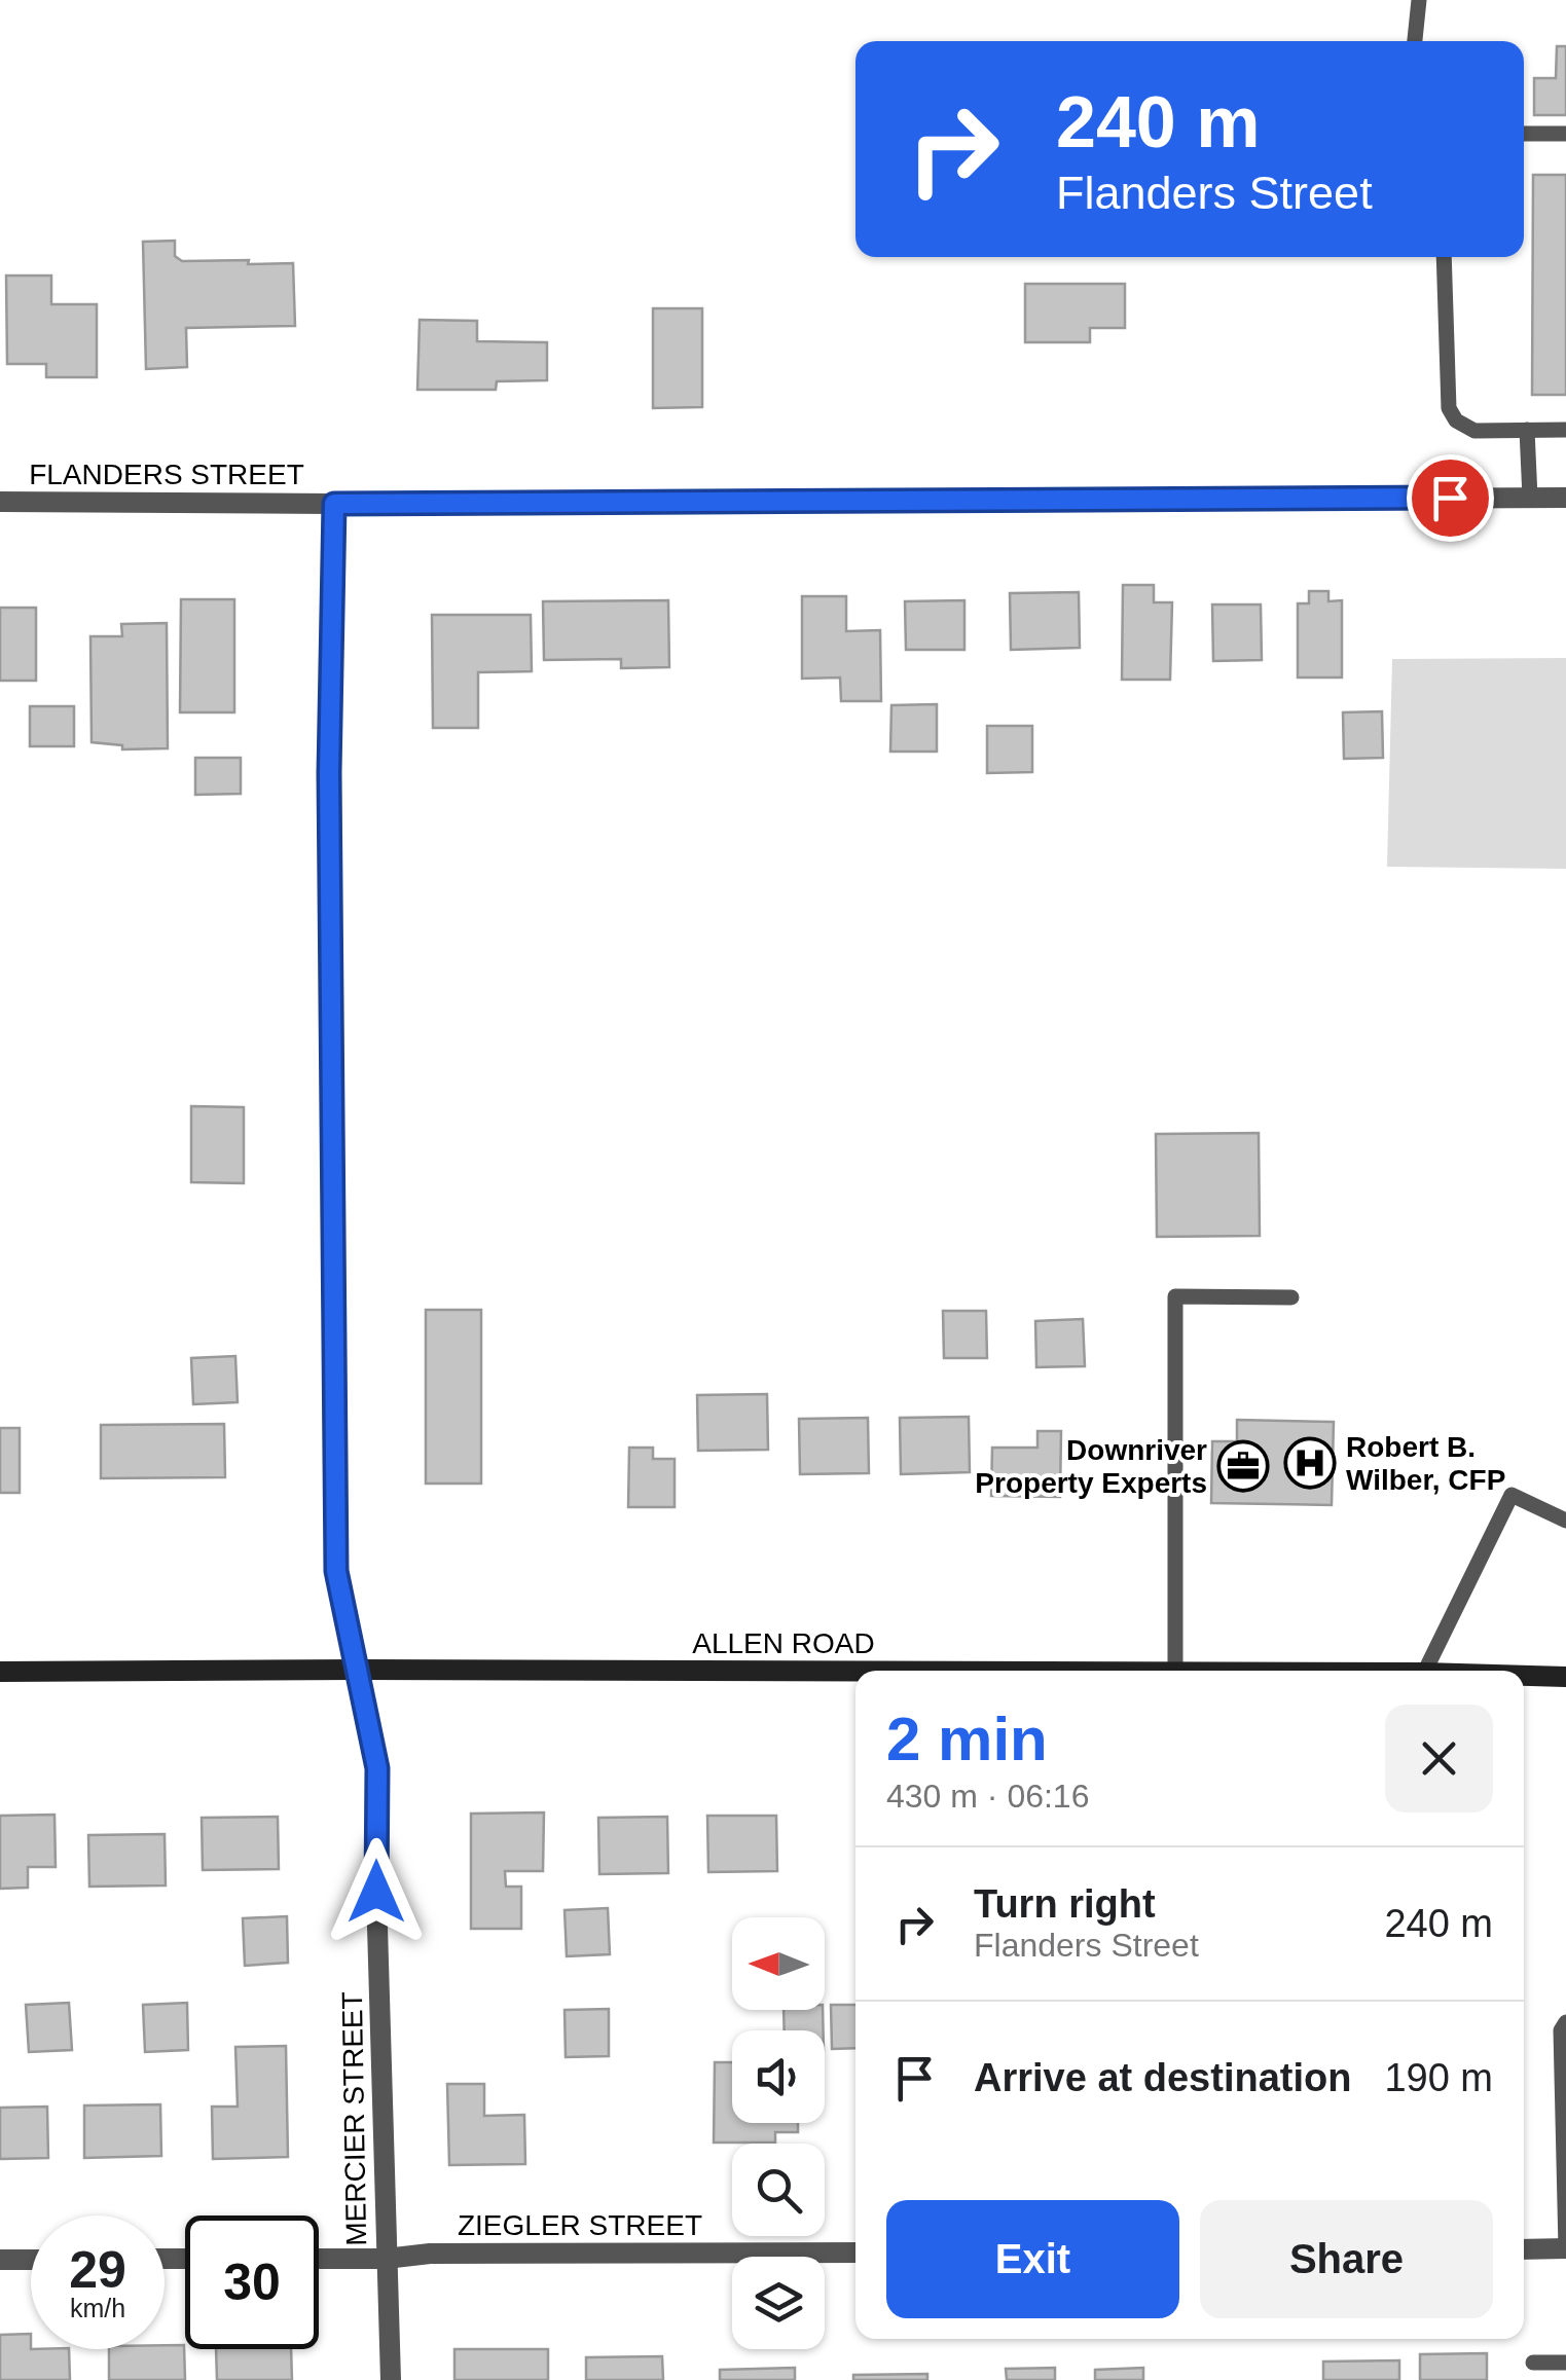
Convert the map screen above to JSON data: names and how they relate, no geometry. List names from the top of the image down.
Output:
{
  "streets": {
    "main road": ["ALLEN ROAD"],
    "street": ["FLANDERS STREET", "MERCIER STREET", "ZIEGLER STREET"]
  },
  "crossings": [
    ["FLANDERS STREET", "MERCIER STREET"],
    ["ALLEN ROAD", "MERCIER STREET"],
    ["MERCIER STREET", "ZIEGLER STREET"]
  ],
  "places": {
    "hospital": ["Robert B. Wilber, CFP"],
    "office": ["Downriver Property Experts"]
  },
  "north": "left",
  "page": {
    "turn": ["240 m", "Flanders Street"],
    "heading": ["2 min", "430 m · 06:16"],
    "list": [
      {
        "name": "Turn right",
        "note": "Flanders Street",
        "value": "240 m"
      },
      {
        "name": "Arrive at destination",
        "value": "190 m"
      }
    ],
    "buttons": ["Exit", "Share"],
    "speed": "29 km/h",
    "limit": "30"
  }
}
